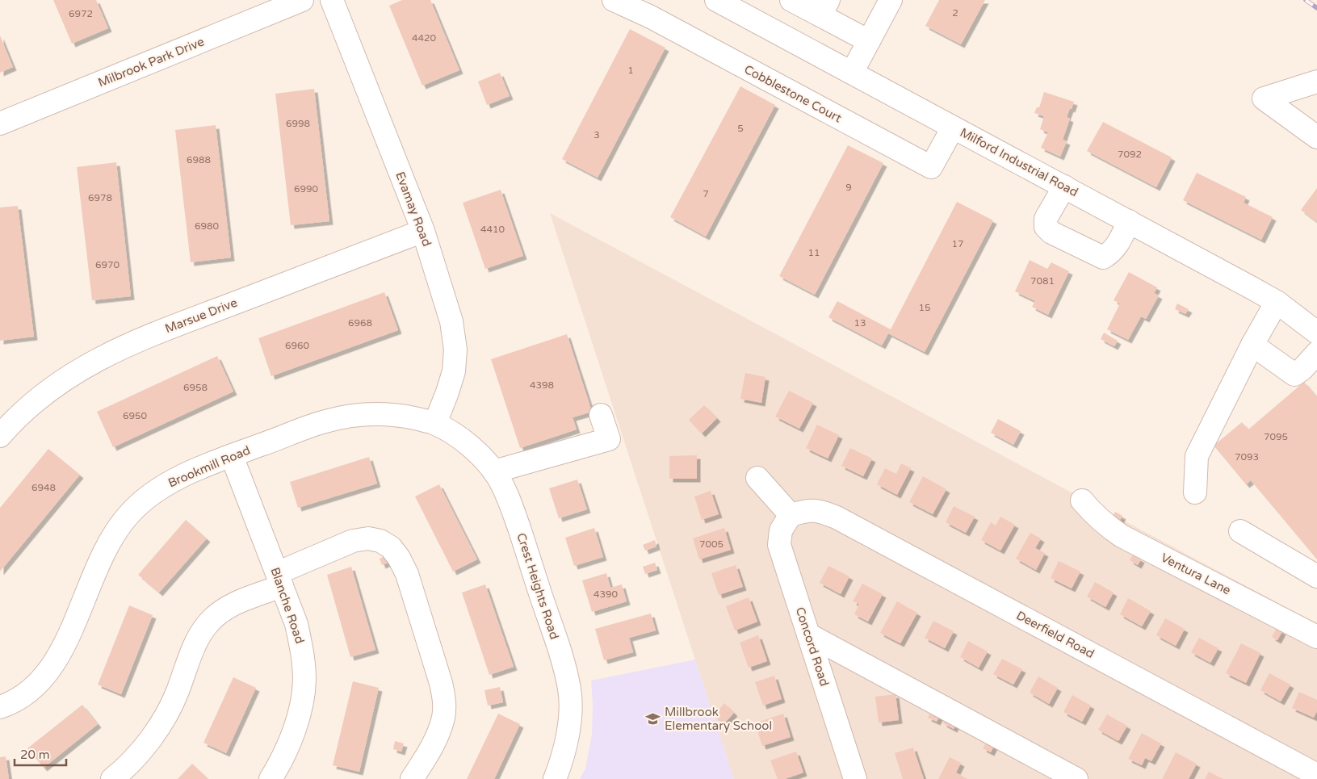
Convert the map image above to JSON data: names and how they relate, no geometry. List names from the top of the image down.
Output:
{
  "streets": {
    "street": [
      "Milbrook Park Drive",
      "Cobblestone Court",
      "Milford Industrial Road",
      "Evamay Road",
      "Marsue Drive",
      "Brookmill Road",
      "Ventura Lane",
      "Crest Heights Road",
      "Blanche Road",
      "Deerfield Road",
      "Concord Road"
    ]
  },
  "crossings": [
    ["Cobblestone Court", "Milford Industrial Road"],
    ["Evamay Road", "Marsue Drive"],
    ["Evamay Road", "Brookmill Road"],
    ["Evamay Road", "Crest Heights Road"],
    ["Brookmill Road", "Crest Heights Road"],
    ["Brookmill Road", "Blanche Road"],
    ["Deerfield Road", "Concord Road"]
  ],
  "places": {
    "school or university": ["Millbrook Elementary School"]
  },
  "house_numbers": [
    "2",
    "6972",
    "4420",
    "1",
    "6998",
    "5",
    "3",
    "7092",
    "6988",
    "9",
    "6990",
    "7",
    "6978",
    "6980",
    "4410",
    "17",
    "11",
    "6970",
    "7081",
    "15",
    "6968",
    "13",
    "6960",
    "4398",
    "6958",
    "6950",
    "7095",
    "7093",
    "6948",
    "7005",
    "4390"
  ],
  "scale_bar": "20 m"
}
